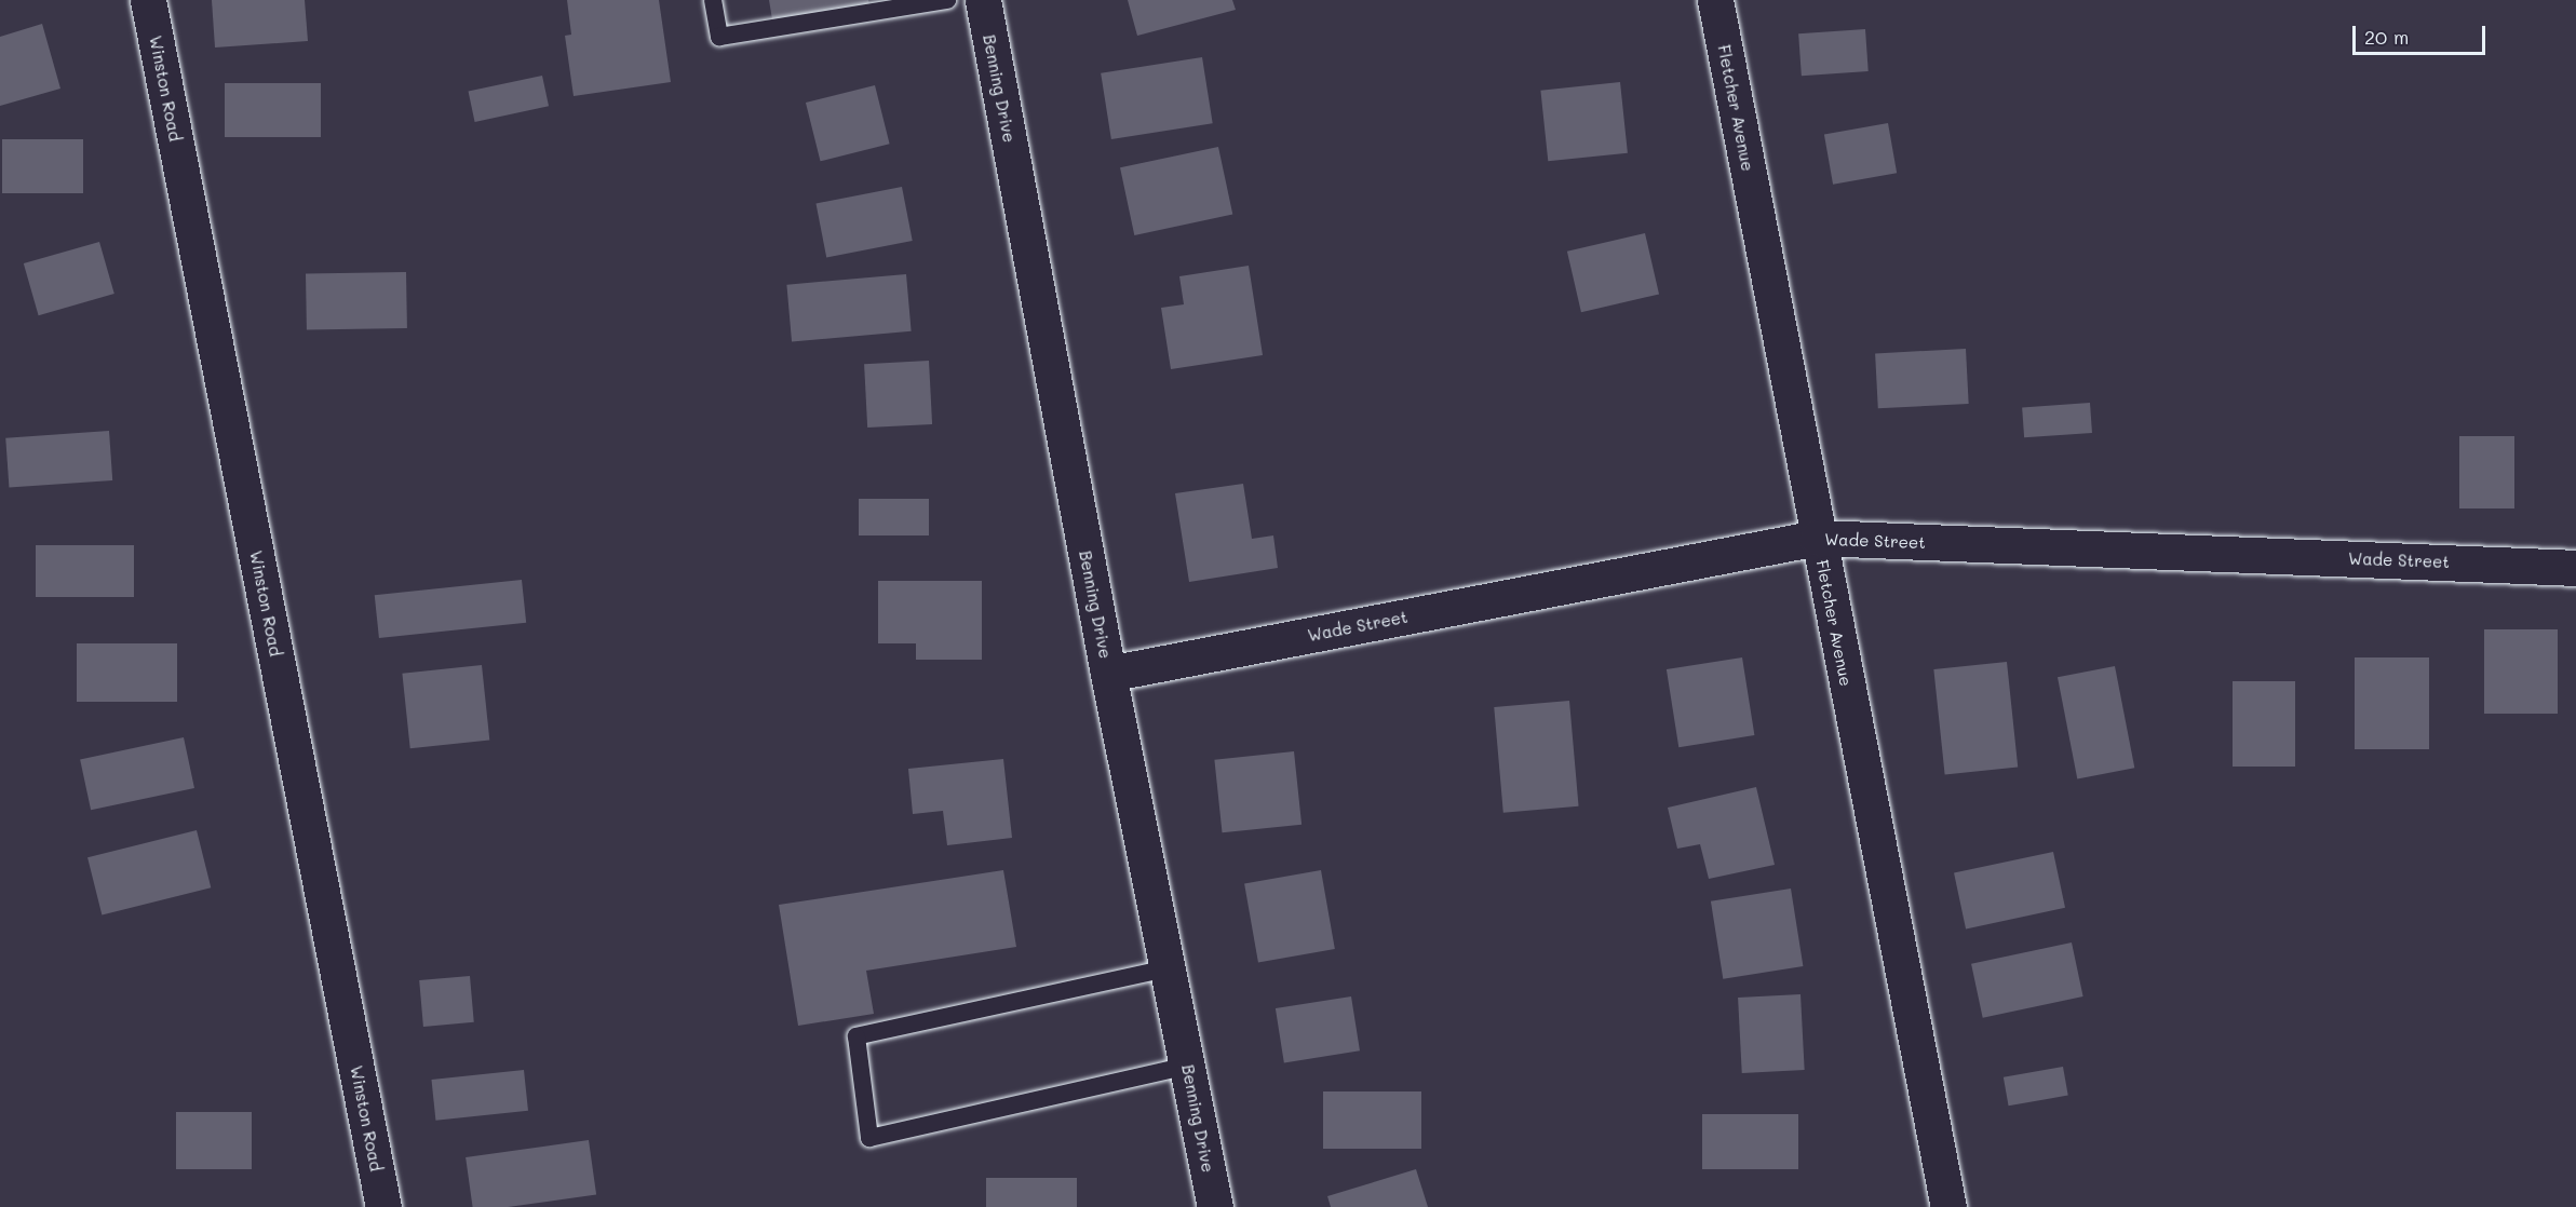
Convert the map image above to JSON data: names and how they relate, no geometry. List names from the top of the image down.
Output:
{
  "streets": {
    "street": [
      "Winston Road",
      "Benning Drive",
      "Fletcher Avenue",
      "Wade Street"
    ]
  },
  "crossings": [
    ["Benning Drive", "Wade Street"],
    ["Fletcher Avenue", "Wade Street"]
  ],
  "scale_bar": "20 m"
}
